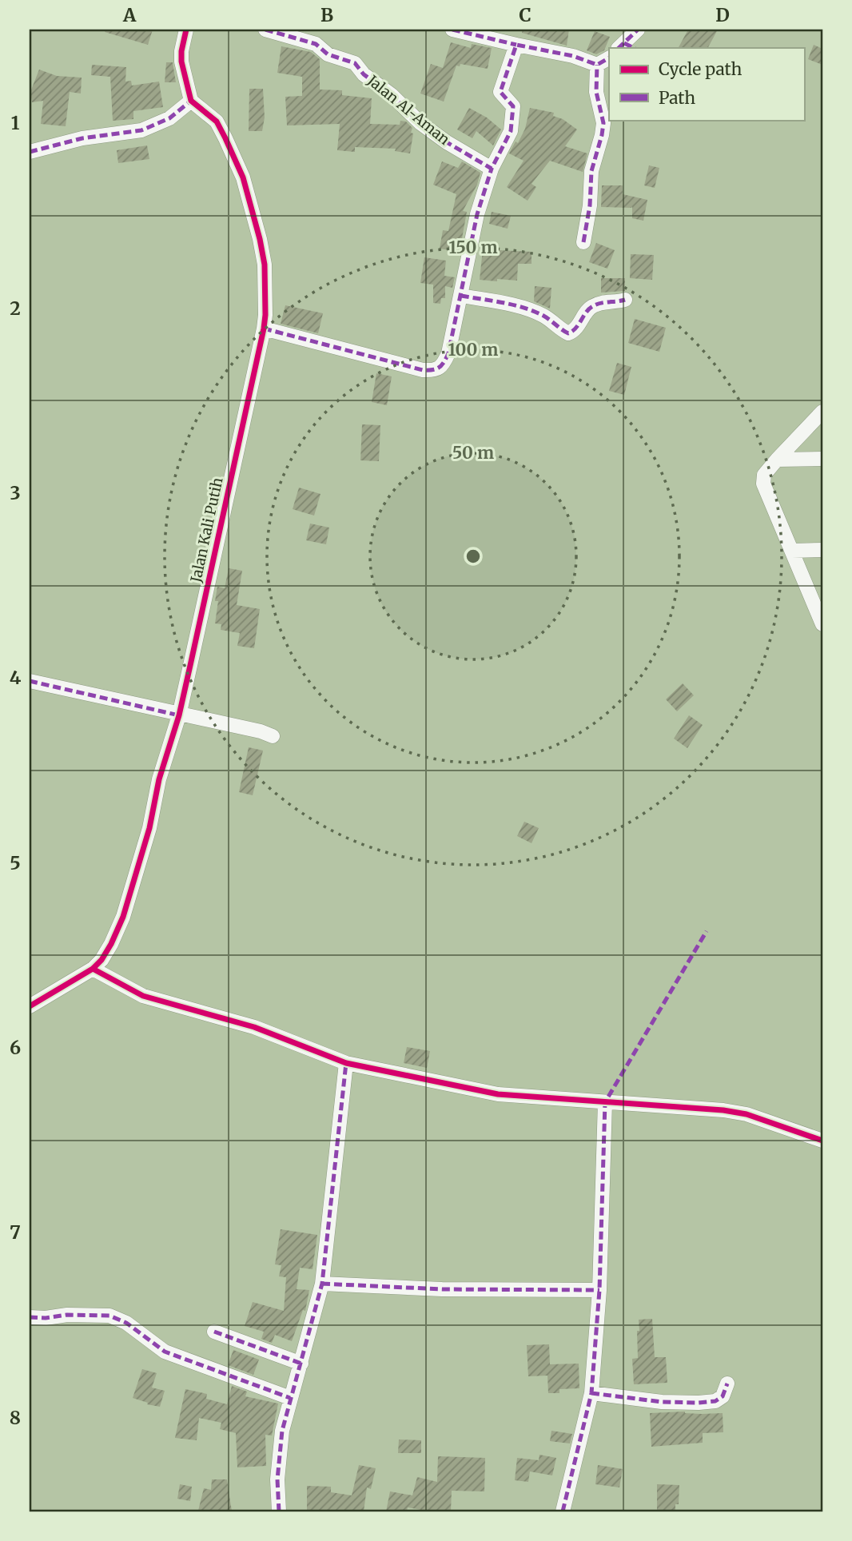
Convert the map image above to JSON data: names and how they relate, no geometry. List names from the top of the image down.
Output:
{
  "streets": {
    "street": ["Jalan Al-Aman", "Jalan Kali Putih"]
  },
  "legend": ["Cycle path", "Path"],
  "grid": {
    "columns": [
      "A",
      "B",
      "C",
      "D"
    ],
    "rows": [
      "1",
      "2",
      "3",
      "4",
      "5",
      "6",
      "7",
      "8"
    ]
  },
  "rings": ["150 m", "100 m", "50 m"]
}
